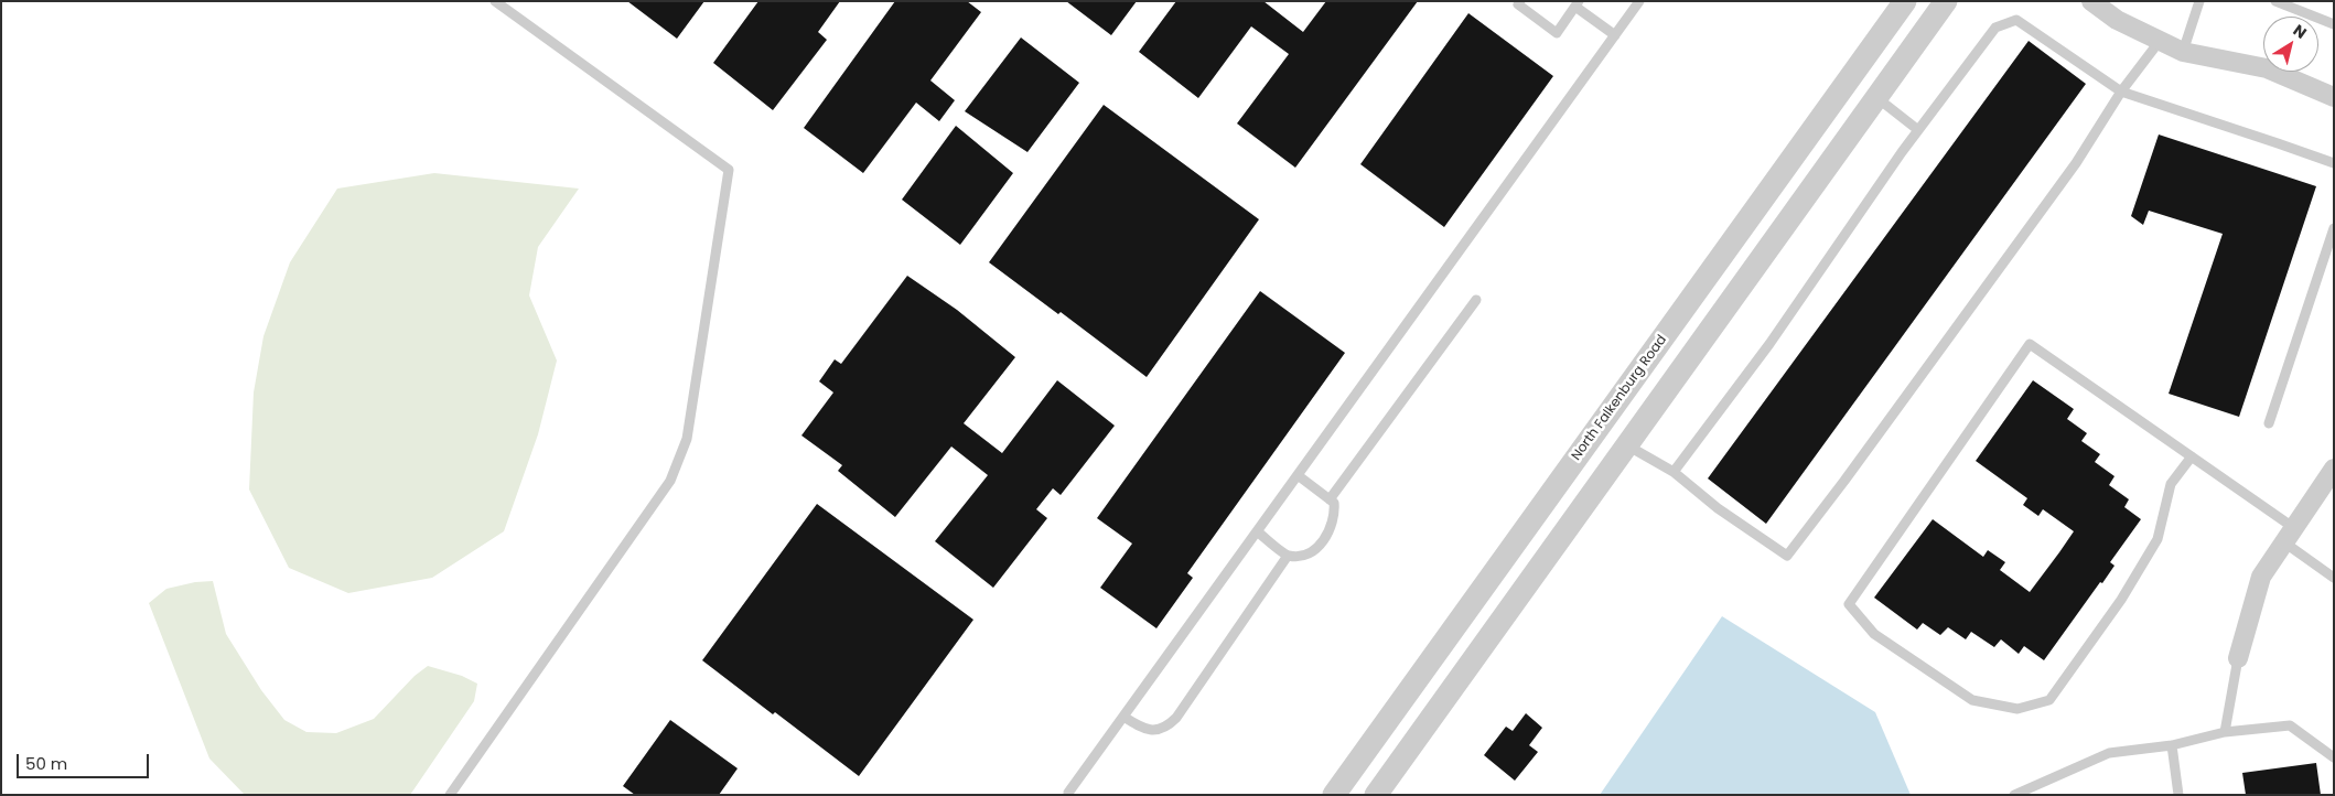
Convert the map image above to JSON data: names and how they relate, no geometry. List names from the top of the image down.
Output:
{
  "streets": {
    "street": ["North Falkenburg Road"]
  },
  "scale_bar": "50 m",
  "north": "top right"
}
